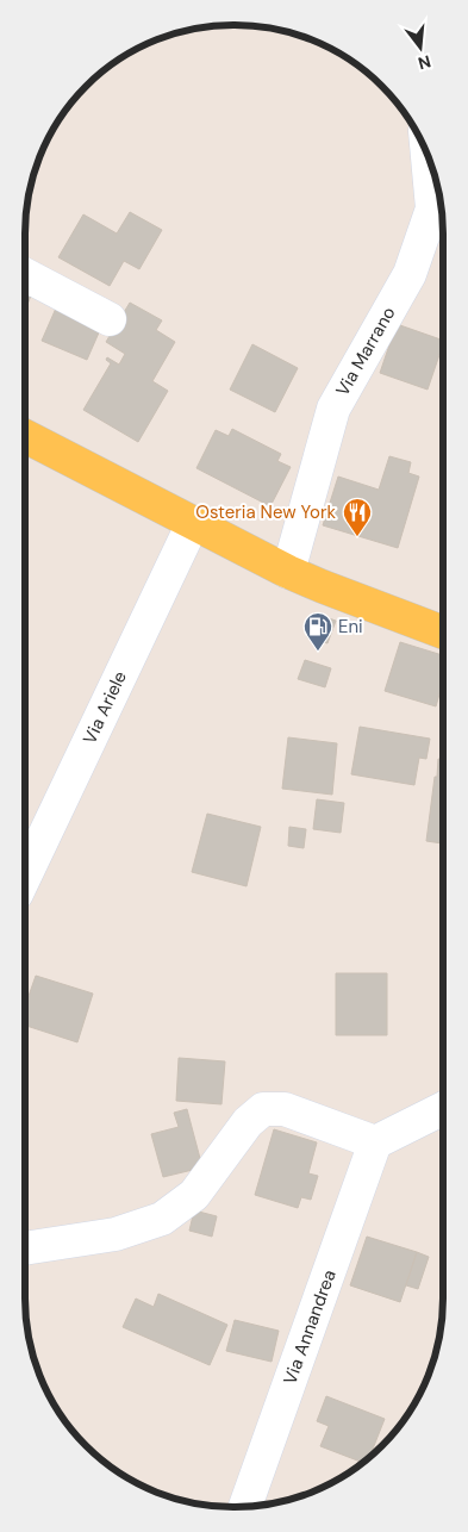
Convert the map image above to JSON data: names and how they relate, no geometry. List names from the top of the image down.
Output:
{
  "streets": {
    "street": ["Via Marrano", "Via Ariele", "Via Annandrea"]
  },
  "places": {
    "restaurant": ["Osteria New York"],
    "fuel station": ["Eni"]
  },
  "north": "bottom"
}
